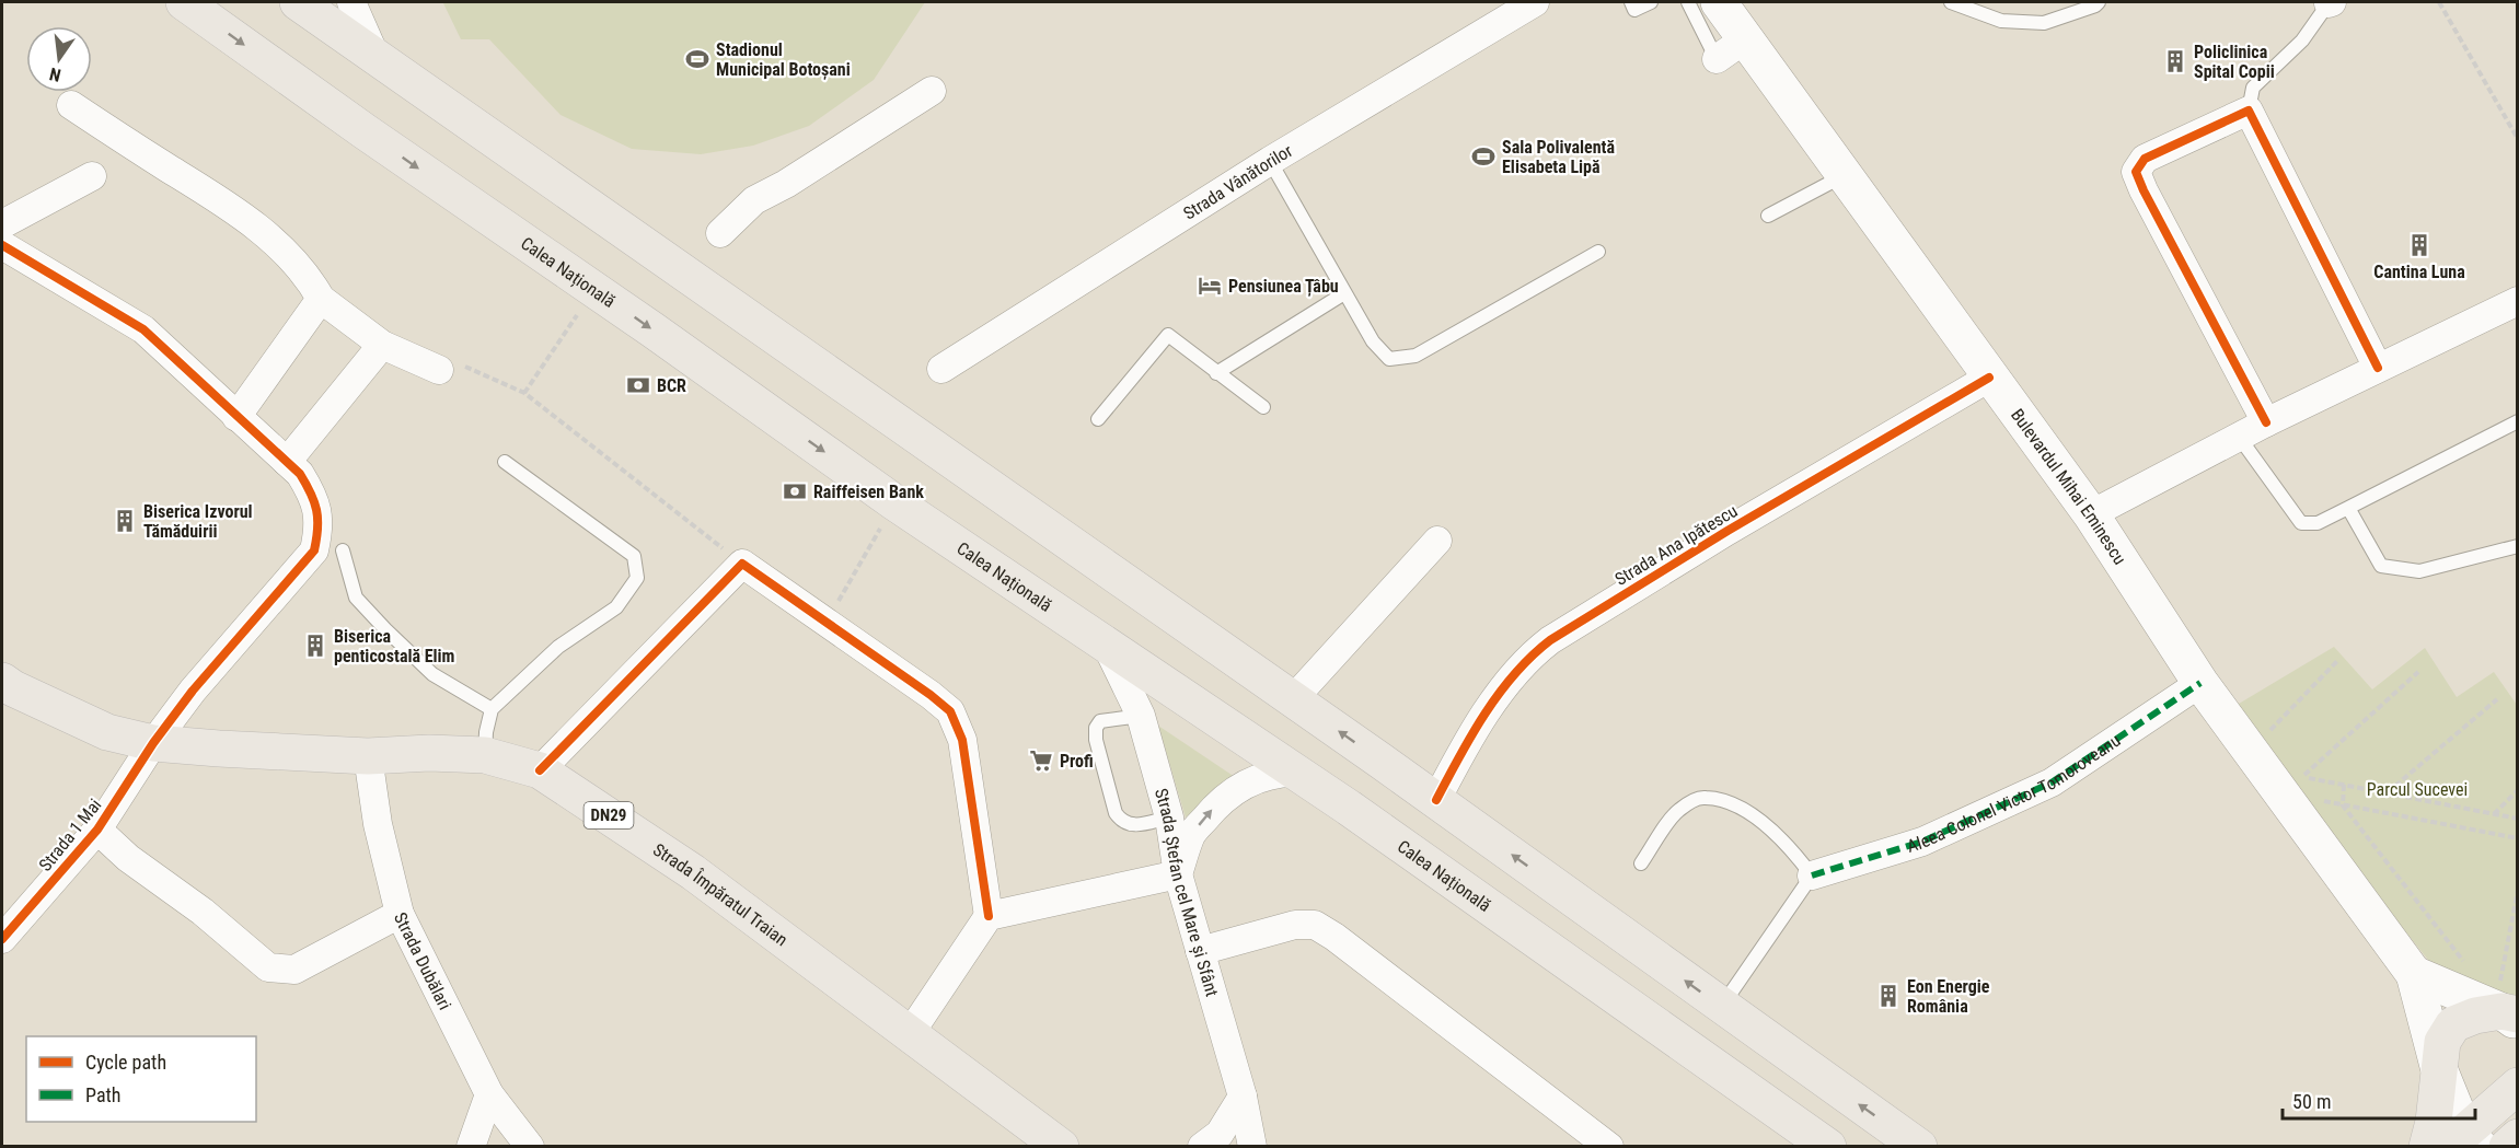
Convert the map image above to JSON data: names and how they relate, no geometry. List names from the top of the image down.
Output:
{
  "streets": {
    "main road": [
      "Calea Națională",
      "Bulevardul Mihai Eminescu",
      "DN29",
      "Strada Împăratul Traian"
    ],
    "street": [
      "Strada Vânătorilor",
      "Strada Ana Ipătescu",
      "Aleea Colonel Victor Tomoroveanu",
      "Strada 1 Mai",
      "Strada Ștefan cel Mare și Sfânt",
      "Strada Dubălari"
    ]
  },
  "crossings": [
    ["Calea Națională", "Strada Ștefan cel Mare și Sfânt"],
    ["Bulevardul Mihai Eminescu", "Strada Ana Ipătescu"],
    ["Bulevardul Mihai Eminescu", "Aleea Colonel Victor Tomoroveanu"],
    ["Strada 1 Mai", "Strada Împăratul Traian"],
    ["Strada Împăratul Traian", "Strada Dubălari"]
  ],
  "parks": ["Parcul Sucevei"],
  "places": {
    "sports": ["Stadionul Municipal Botoșani", "Sala Polivalentă Elisabeta Lipă"],
    "building": [
      "Policlinica Spital Copii",
      "Cantina Luna",
      "Biserica Izvorul Tămăduirii",
      "Biserica penticostală Elim",
      "Eon Energie România"
    ],
    "hotel": ["Pensiunea Țâbu"],
    "bank": ["BCR", "Raiffeisen Bank"],
    "supermarket": ["Profi"]
  },
  "legend": ["Cycle path", "Path"],
  "scale_bar": "50 m",
  "north": "bottom"
}
